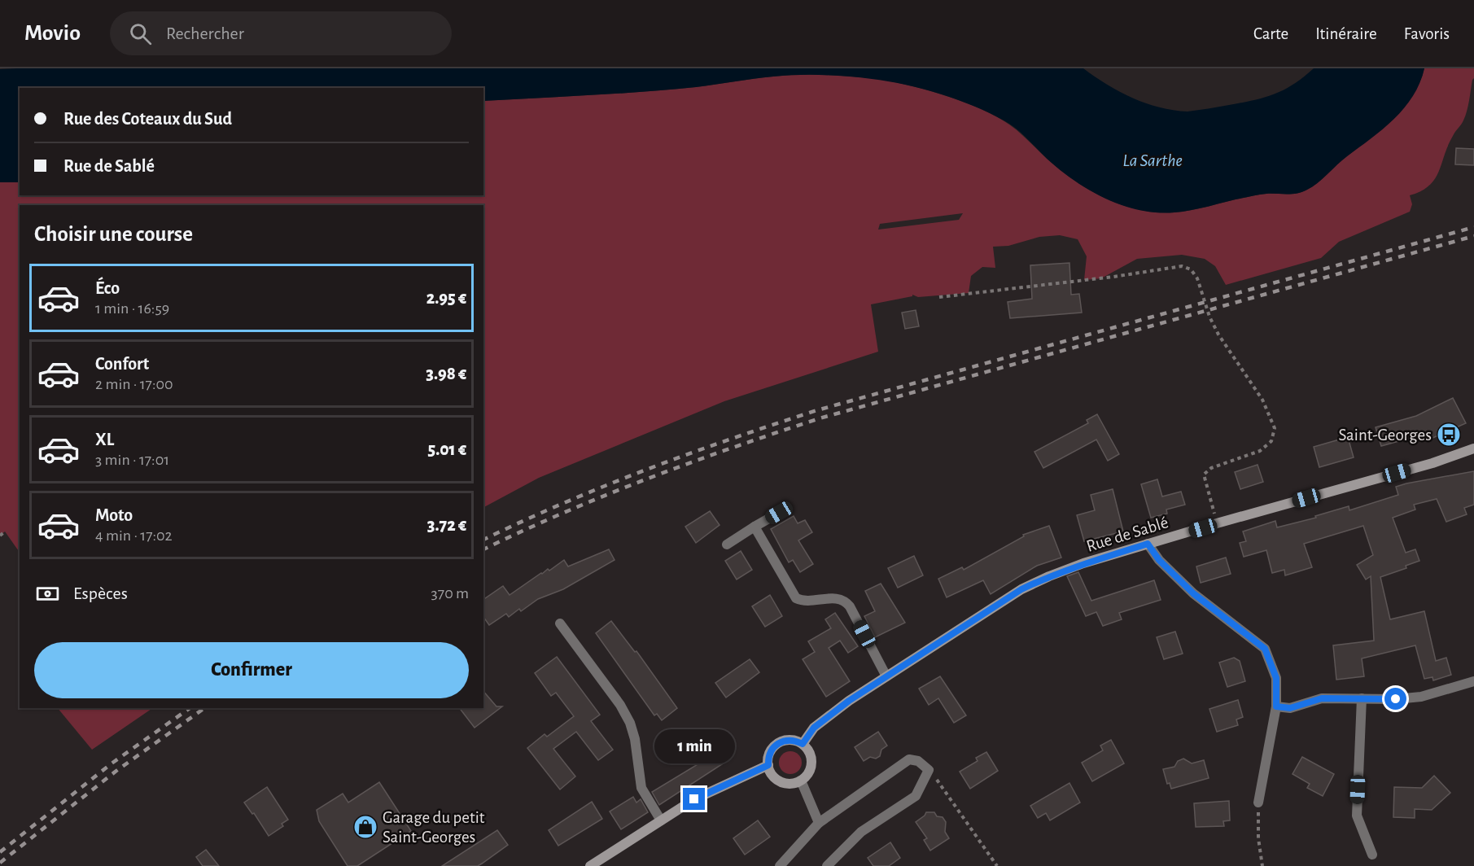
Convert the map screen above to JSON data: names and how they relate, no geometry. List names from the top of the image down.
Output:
{
  "streets": {
    "main road": ["Rue de Sablé"]
  },
  "water": ["La Sarthe"],
  "places": {
    "bus stop": ["Saint-Georges"],
    "shop": ["Garage du petit Saint-Georges"]
  },
  "page": {
    "header": "Movio",
    "search": "Rechercher",
    "nav": ["Carte", "Itinéraire", "Favoris"],
    "banner": ["Rue des Coteaux du Sud", "Rue de Sablé"],
    "heading": "Choisir une course",
    "list": [
      {
        "name": "Éco",
        "note": "1 min · 16:59",
        "value": "2.95 €"
      },
      {
        "name": "Confort",
        "note": "2 min · 17:00",
        "value": "3.98 €"
      },
      {
        "name": "XL",
        "note": "3 min · 17:01",
        "value": "5.01 €"
      },
      {
        "name": "Moto",
        "note": "4 min · 17:02",
        "value": "3.72 €"
      }
    ],
    "pay": ["Espèces", "370 m"],
    "buttons": "Confirmer",
    "bubble": "1 min"
  }
}
